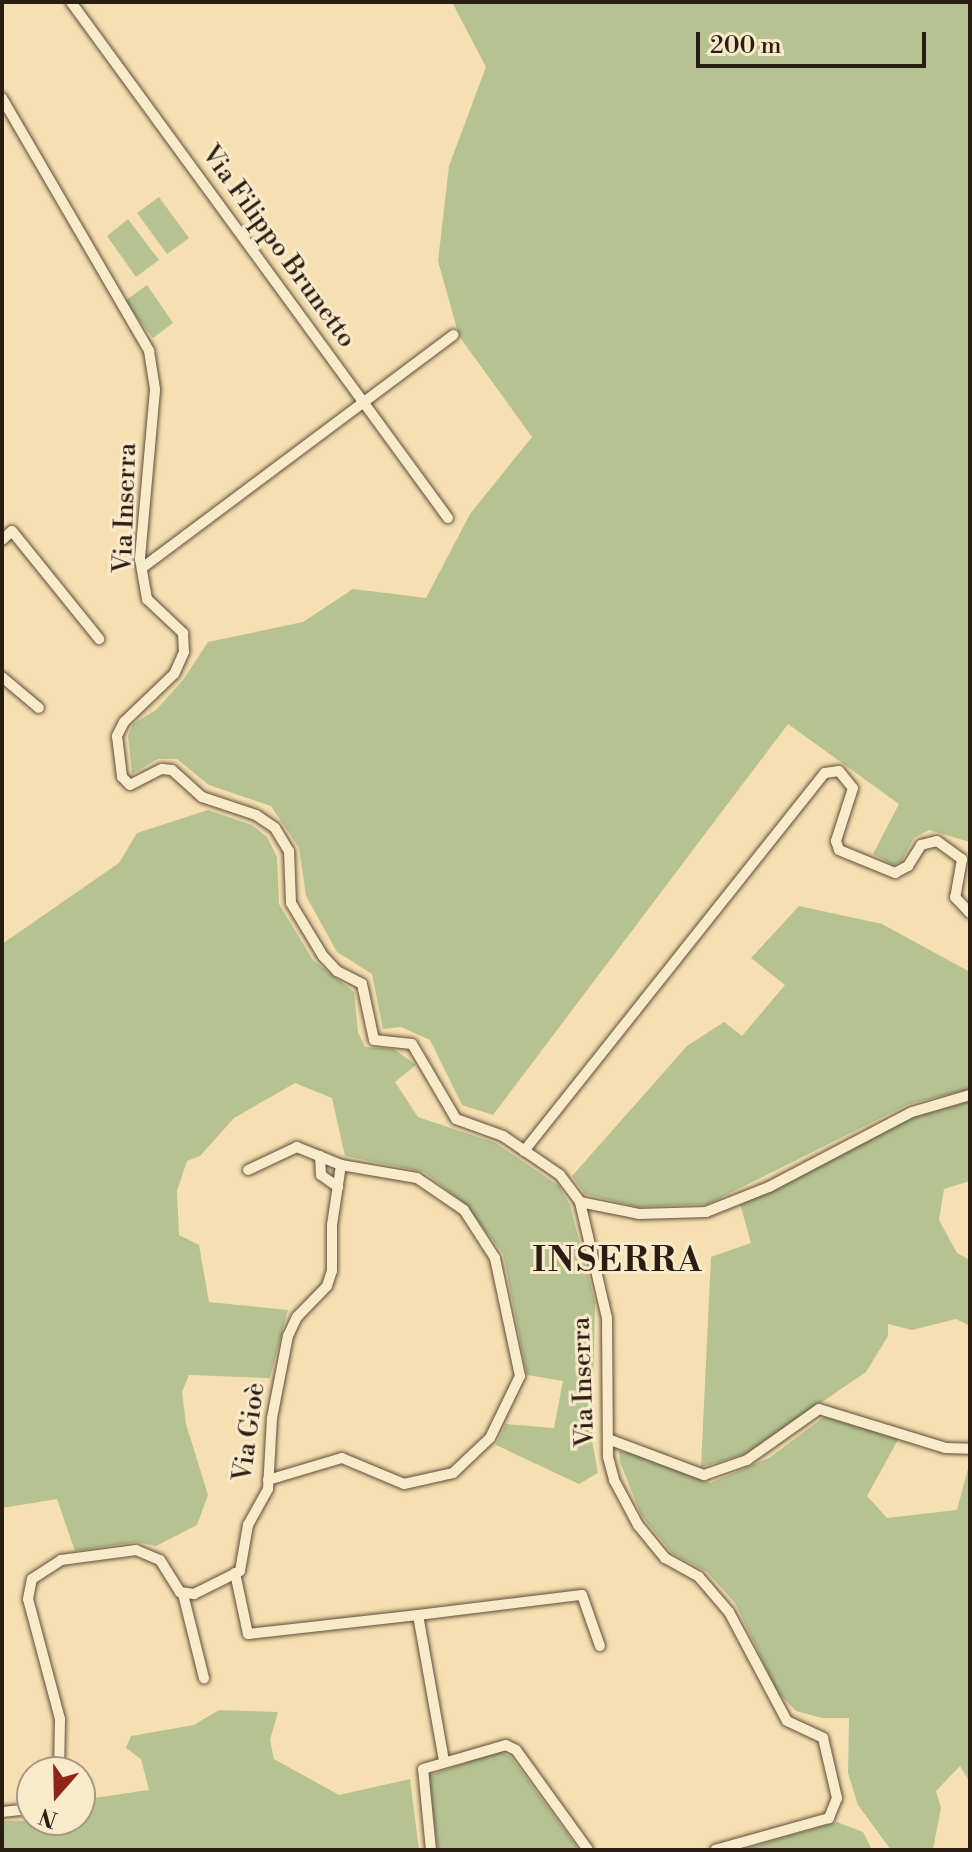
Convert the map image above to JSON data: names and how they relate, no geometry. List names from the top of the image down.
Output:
{
  "streets": {
    "street": ["Via Filippo Brunetto", "Via Inserra", "Via Gioè"]
  },
  "districts": ["INSERRA"],
  "scale_bar": "200 m",
  "north": "bottom"
}
